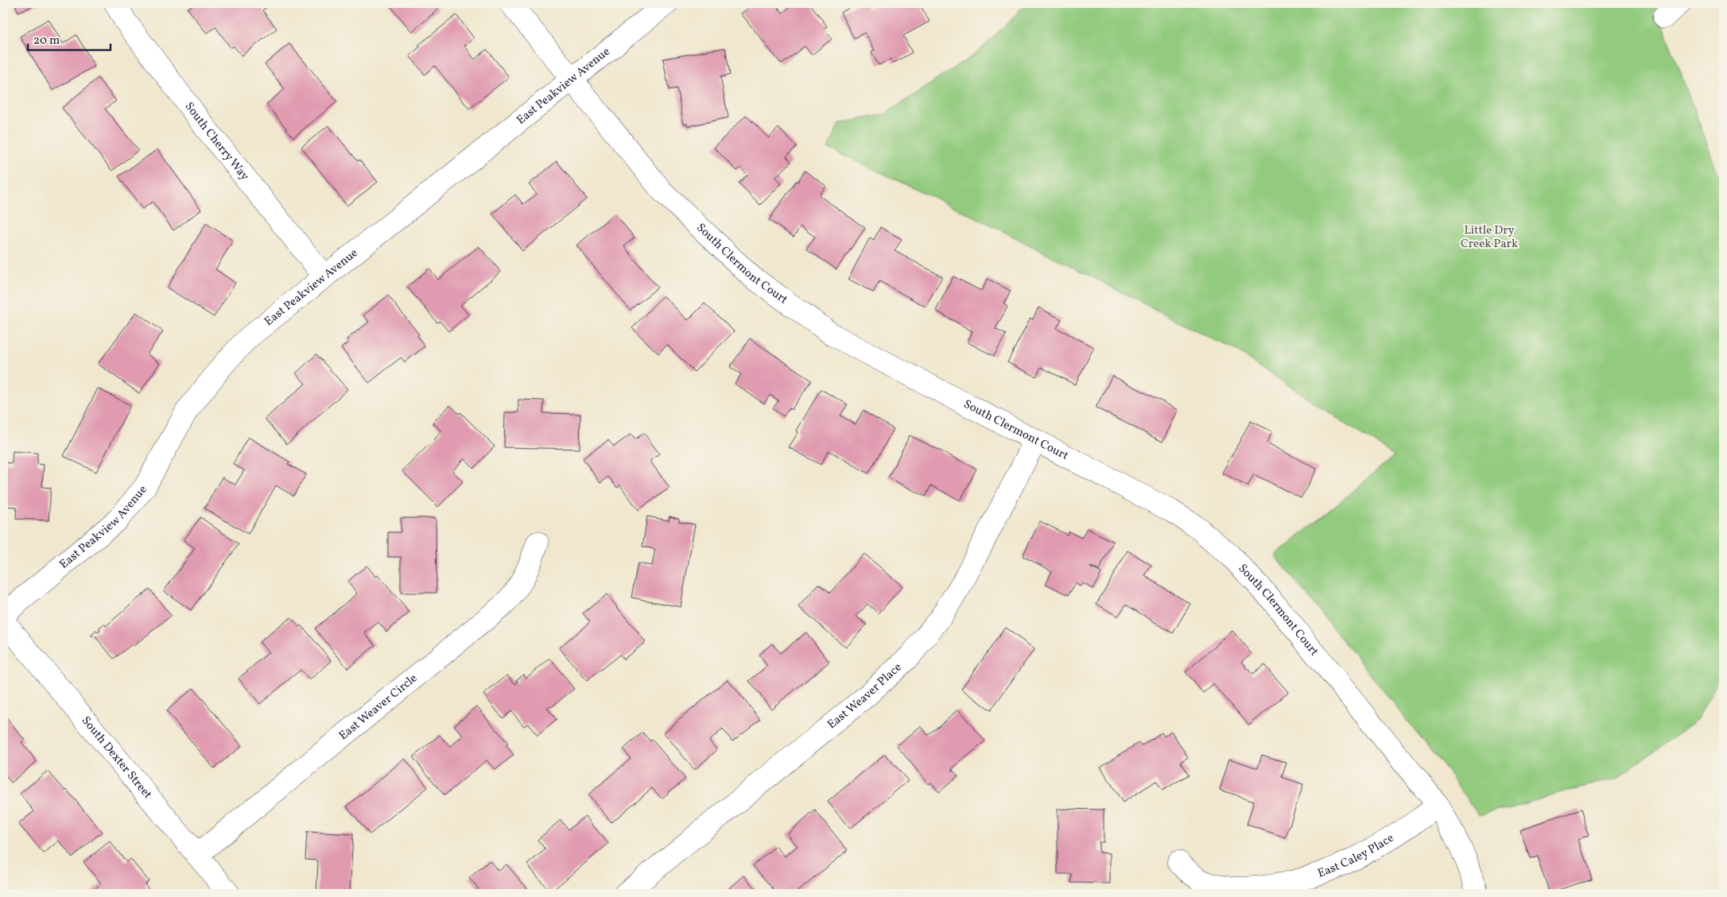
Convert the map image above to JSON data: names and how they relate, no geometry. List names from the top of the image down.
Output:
{
  "streets": {
    "street": [
      "East Peakview Avenue",
      "South Cherry Way",
      "South Clermont Court",
      "East Weaver Place",
      "East Weaver Circle",
      "South Dexter Street",
      "East Caley Place"
    ]
  },
  "crossings": [
    ["East Peakview Avenue", "South Cherry Way"],
    ["East Peakview Avenue", "South Clermont Court"],
    ["South Clermont Court", "East Weaver Place"],
    ["South Clermont Court", "East Caley Place"],
    ["East Weaver Circle", "South Dexter Street"]
  ],
  "parks": ["Little Dry Creek Park"],
  "scale_bar": "20 m"
}
